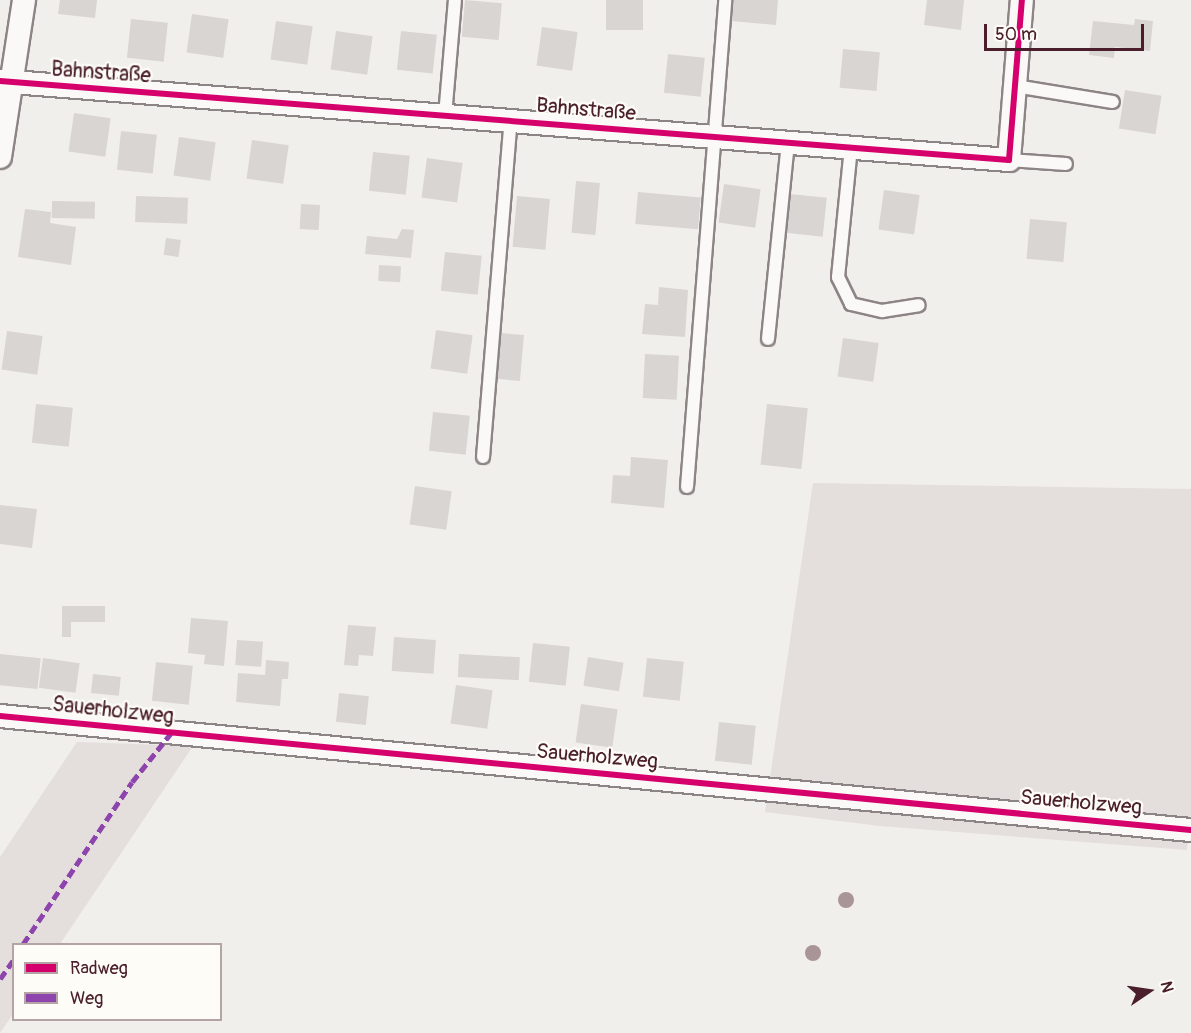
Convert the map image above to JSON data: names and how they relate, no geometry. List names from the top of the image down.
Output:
{
  "streets": {
    "street": ["Bahnstraße", "Sauerholzweg"]
  },
  "legend": ["Radweg", "Weg"],
  "scale_bar": "50 m",
  "north": "right"
}
